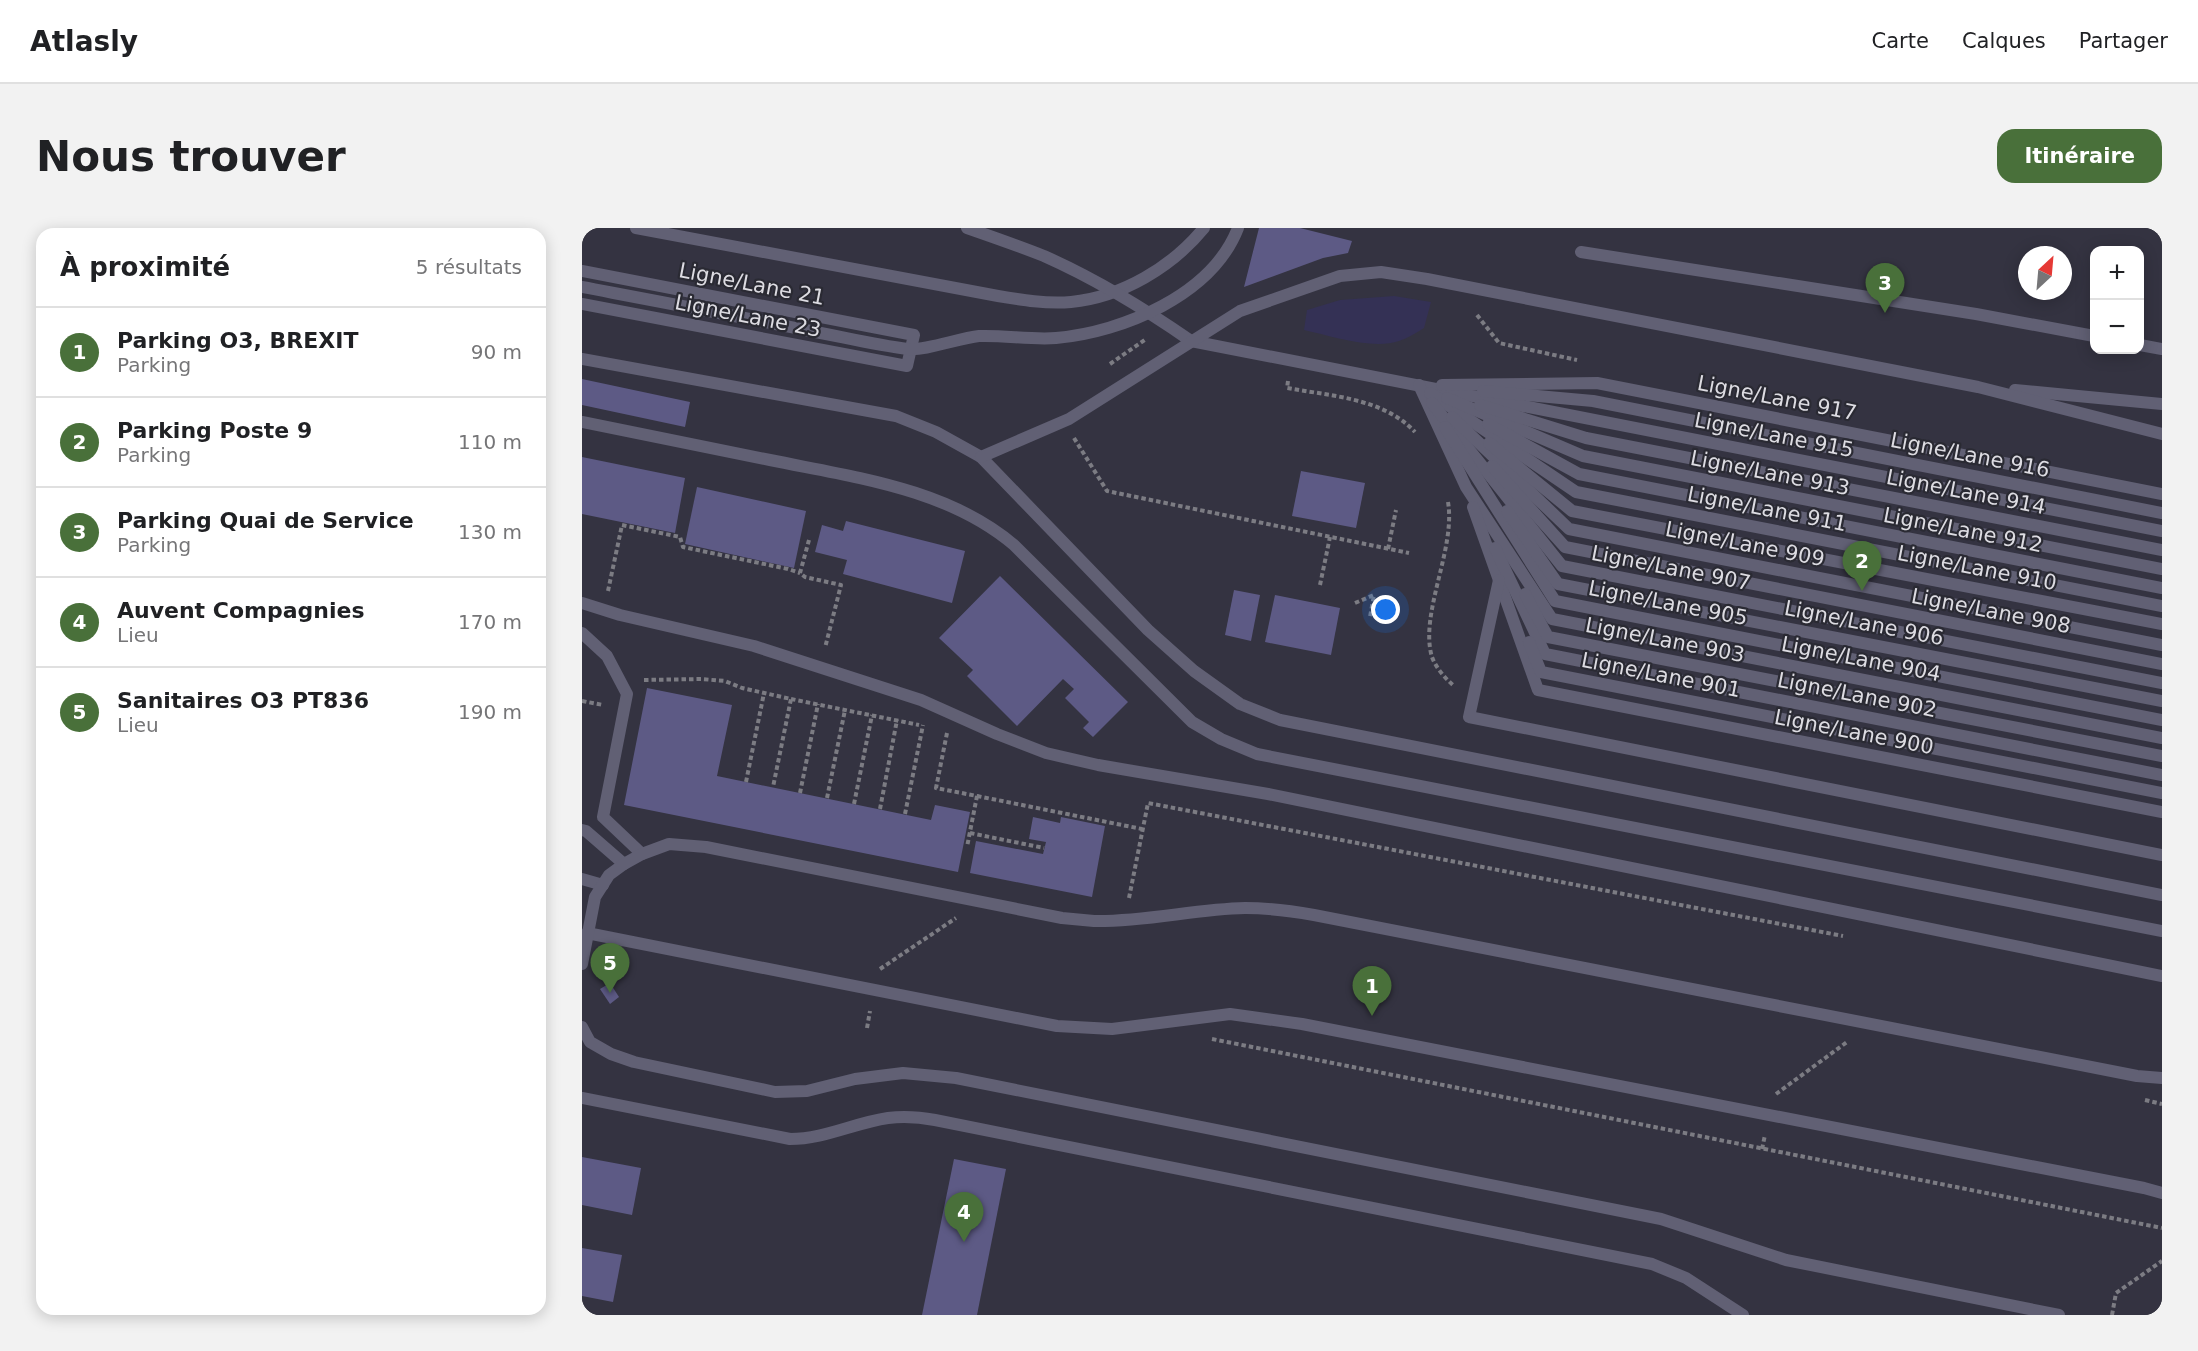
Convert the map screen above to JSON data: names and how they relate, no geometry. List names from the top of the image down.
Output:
{
  "streets": {
    "lane": [
      "Ligne/Lane 21",
      "Ligne/Lane 23",
      "Ligne/Lane 917",
      "Ligne/Lane 915",
      "Ligne/Lane 916",
      "Ligne/Lane 913",
      "Ligne/Lane 914",
      "Ligne/Lane 911",
      "Ligne/Lane 912",
      "Ligne/Lane 909",
      "Ligne/Lane 907",
      "Ligne/Lane 910",
      "Ligne/Lane 905",
      "Ligne/Lane 908",
      "Ligne/Lane 906",
      "Ligne/Lane 903",
      "Ligne/Lane 904",
      "Ligne/Lane 901",
      "Ligne/Lane 902",
      "Ligne/Lane 900"
    ]
  },
  "crossings": [
    ["Ligne/Lane 21", "Ligne/Lane 23"],
    ["Ligne/Lane 917", "Ligne/Lane 915"],
    ["Ligne/Lane 917", "Ligne/Lane 916"],
    ["Ligne/Lane 917", "Ligne/Lane 913"],
    ["Ligne/Lane 917", "Ligne/Lane 914"],
    ["Ligne/Lane 917", "Ligne/Lane 911"],
    ["Ligne/Lane 917", "Ligne/Lane 912"],
    ["Ligne/Lane 917", "Ligne/Lane 909"],
    ["Ligne/Lane 917", "Ligne/Lane 907"],
    ["Ligne/Lane 917", "Ligne/Lane 910"],
    ["Ligne/Lane 917", "Ligne/Lane 905"],
    ["Ligne/Lane 917", "Ligne/Lane 908"],
    ["Ligne/Lane 917", "Ligne/Lane 906"],
    ["Ligne/Lane 915", "Ligne/Lane 916"],
    ["Ligne/Lane 915", "Ligne/Lane 913"],
    ["Ligne/Lane 915", "Ligne/Lane 914"],
    ["Ligne/Lane 915", "Ligne/Lane 911"],
    ["Ligne/Lane 915", "Ligne/Lane 912"],
    ["Ligne/Lane 915", "Ligne/Lane 909"],
    ["Ligne/Lane 915", "Ligne/Lane 907"],
    ["Ligne/Lane 915", "Ligne/Lane 910"],
    ["Ligne/Lane 915", "Ligne/Lane 905"],
    ["Ligne/Lane 915", "Ligne/Lane 908"],
    ["Ligne/Lane 915", "Ligne/Lane 906"],
    ["Ligne/Lane 916", "Ligne/Lane 913"],
    ["Ligne/Lane 916", "Ligne/Lane 914"],
    ["Ligne/Lane 916", "Ligne/Lane 911"],
    ["Ligne/Lane 916", "Ligne/Lane 912"],
    ["Ligne/Lane 916", "Ligne/Lane 909"],
    ["Ligne/Lane 916", "Ligne/Lane 907"],
    ["Ligne/Lane 916", "Ligne/Lane 910"],
    ["Ligne/Lane 916", "Ligne/Lane 905"],
    ["Ligne/Lane 916", "Ligne/Lane 908"],
    ["Ligne/Lane 916", "Ligne/Lane 906"],
    ["Ligne/Lane 913", "Ligne/Lane 914"],
    ["Ligne/Lane 913", "Ligne/Lane 911"],
    ["Ligne/Lane 913", "Ligne/Lane 912"],
    ["Ligne/Lane 913", "Ligne/Lane 909"],
    ["Ligne/Lane 913", "Ligne/Lane 907"],
    ["Ligne/Lane 913", "Ligne/Lane 910"],
    ["Ligne/Lane 913", "Ligne/Lane 905"],
    ["Ligne/Lane 913", "Ligne/Lane 908"],
    ["Ligne/Lane 913", "Ligne/Lane 906"],
    ["Ligne/Lane 914", "Ligne/Lane 911"],
    ["Ligne/Lane 914", "Ligne/Lane 912"],
    ["Ligne/Lane 914", "Ligne/Lane 909"],
    ["Ligne/Lane 914", "Ligne/Lane 907"],
    ["Ligne/Lane 914", "Ligne/Lane 910"],
    ["Ligne/Lane 914", "Ligne/Lane 905"],
    ["Ligne/Lane 914", "Ligne/Lane 908"],
    ["Ligne/Lane 914", "Ligne/Lane 906"],
    ["Ligne/Lane 911", "Ligne/Lane 912"],
    ["Ligne/Lane 911", "Ligne/Lane 909"],
    ["Ligne/Lane 911", "Ligne/Lane 907"],
    ["Ligne/Lane 911", "Ligne/Lane 910"],
    ["Ligne/Lane 911", "Ligne/Lane 905"],
    ["Ligne/Lane 911", "Ligne/Lane 908"],
    ["Ligne/Lane 911", "Ligne/Lane 906"],
    ["Ligne/Lane 912", "Ligne/Lane 909"],
    ["Ligne/Lane 912", "Ligne/Lane 907"],
    ["Ligne/Lane 912", "Ligne/Lane 910"],
    ["Ligne/Lane 912", "Ligne/Lane 905"],
    ["Ligne/Lane 912", "Ligne/Lane 908"],
    ["Ligne/Lane 912", "Ligne/Lane 906"],
    ["Ligne/Lane 909", "Ligne/Lane 907"],
    ["Ligne/Lane 909", "Ligne/Lane 910"],
    ["Ligne/Lane 909", "Ligne/Lane 905"],
    ["Ligne/Lane 909", "Ligne/Lane 908"],
    ["Ligne/Lane 909", "Ligne/Lane 906"],
    ["Ligne/Lane 907", "Ligne/Lane 910"],
    ["Ligne/Lane 907", "Ligne/Lane 905"],
    ["Ligne/Lane 907", "Ligne/Lane 908"],
    ["Ligne/Lane 907", "Ligne/Lane 906"],
    ["Ligne/Lane 910", "Ligne/Lane 905"],
    ["Ligne/Lane 910", "Ligne/Lane 908"],
    ["Ligne/Lane 910", "Ligne/Lane 906"],
    ["Ligne/Lane 905", "Ligne/Lane 908"],
    ["Ligne/Lane 905", "Ligne/Lane 906"],
    ["Ligne/Lane 908", "Ligne/Lane 906"],
    ["Ligne/Lane 903", "Ligne/Lane 904"],
    ["Ligne/Lane 903", "Ligne/Lane 901"],
    ["Ligne/Lane 903", "Ligne/Lane 902"],
    ["Ligne/Lane 904", "Ligne/Lane 901"],
    ["Ligne/Lane 904", "Ligne/Lane 902"],
    ["Ligne/Lane 901", "Ligne/Lane 902"]
  ],
  "north": "top right",
  "page": {
    "header": "Atlasly",
    "nav": ["Carte", "Calques", "Partager"],
    "buttons": "Itinéraire",
    "title": "Nous trouver",
    "heading": ["À proximité", "5 résultats"],
    "map_buttons": ["+", "−"],
    "pins": [
      "3",
      "2",
      "5",
      "1",
      "4"
    ],
    "list": [
      {
        "mark": "1",
        "name": "Parking O3, BREXIT",
        "note": "Parking",
        "value": "90 m"
      },
      {
        "mark": "2",
        "name": "Parking Poste 9",
        "note": "Parking",
        "value": "110 m"
      },
      {
        "mark": "3",
        "name": "Parking Quai de Service",
        "note": "Parking",
        "value": "130 m"
      },
      {
        "mark": "4",
        "name": "Auvent Compagnies",
        "note": "Lieu",
        "value": "170 m"
      },
      {
        "mark": "5",
        "name": "Sanitaires O3 PT836",
        "note": "Lieu",
        "value": "190 m"
      }
    ]
  }
}
